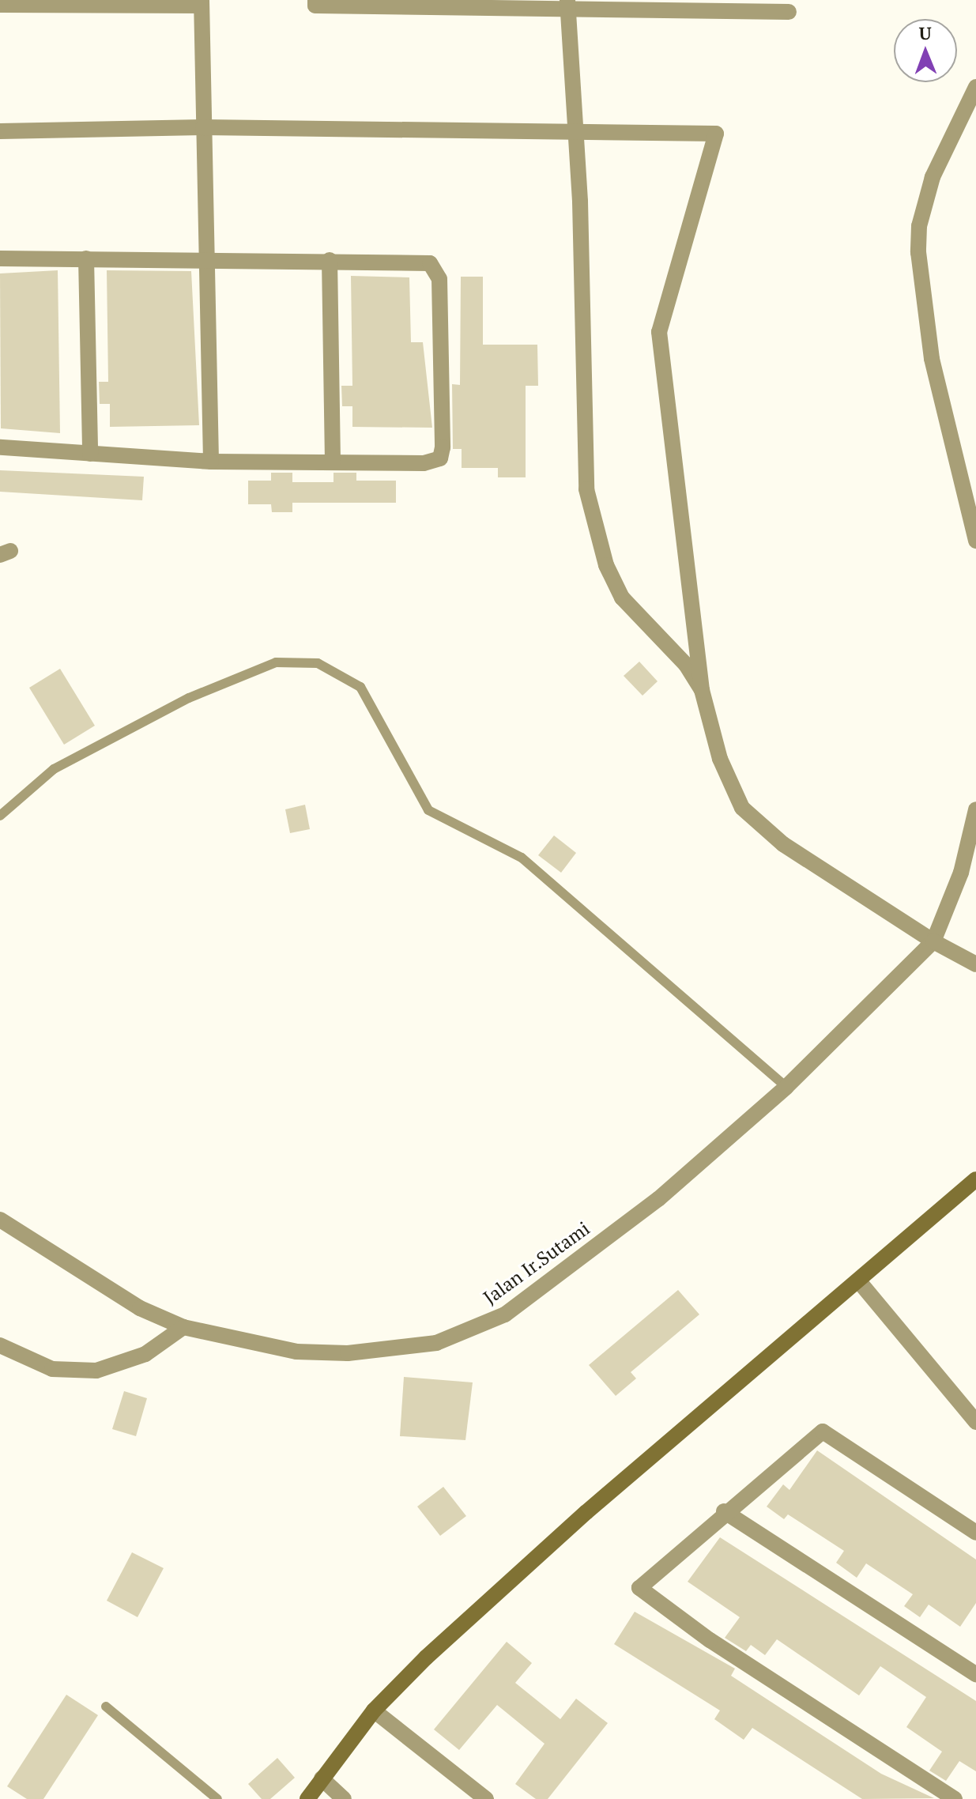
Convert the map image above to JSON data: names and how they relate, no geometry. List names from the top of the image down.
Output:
{
  "streets": {
    "street": ["Jalan Ir.Sutami"]
  },
  "north": "top"
}
